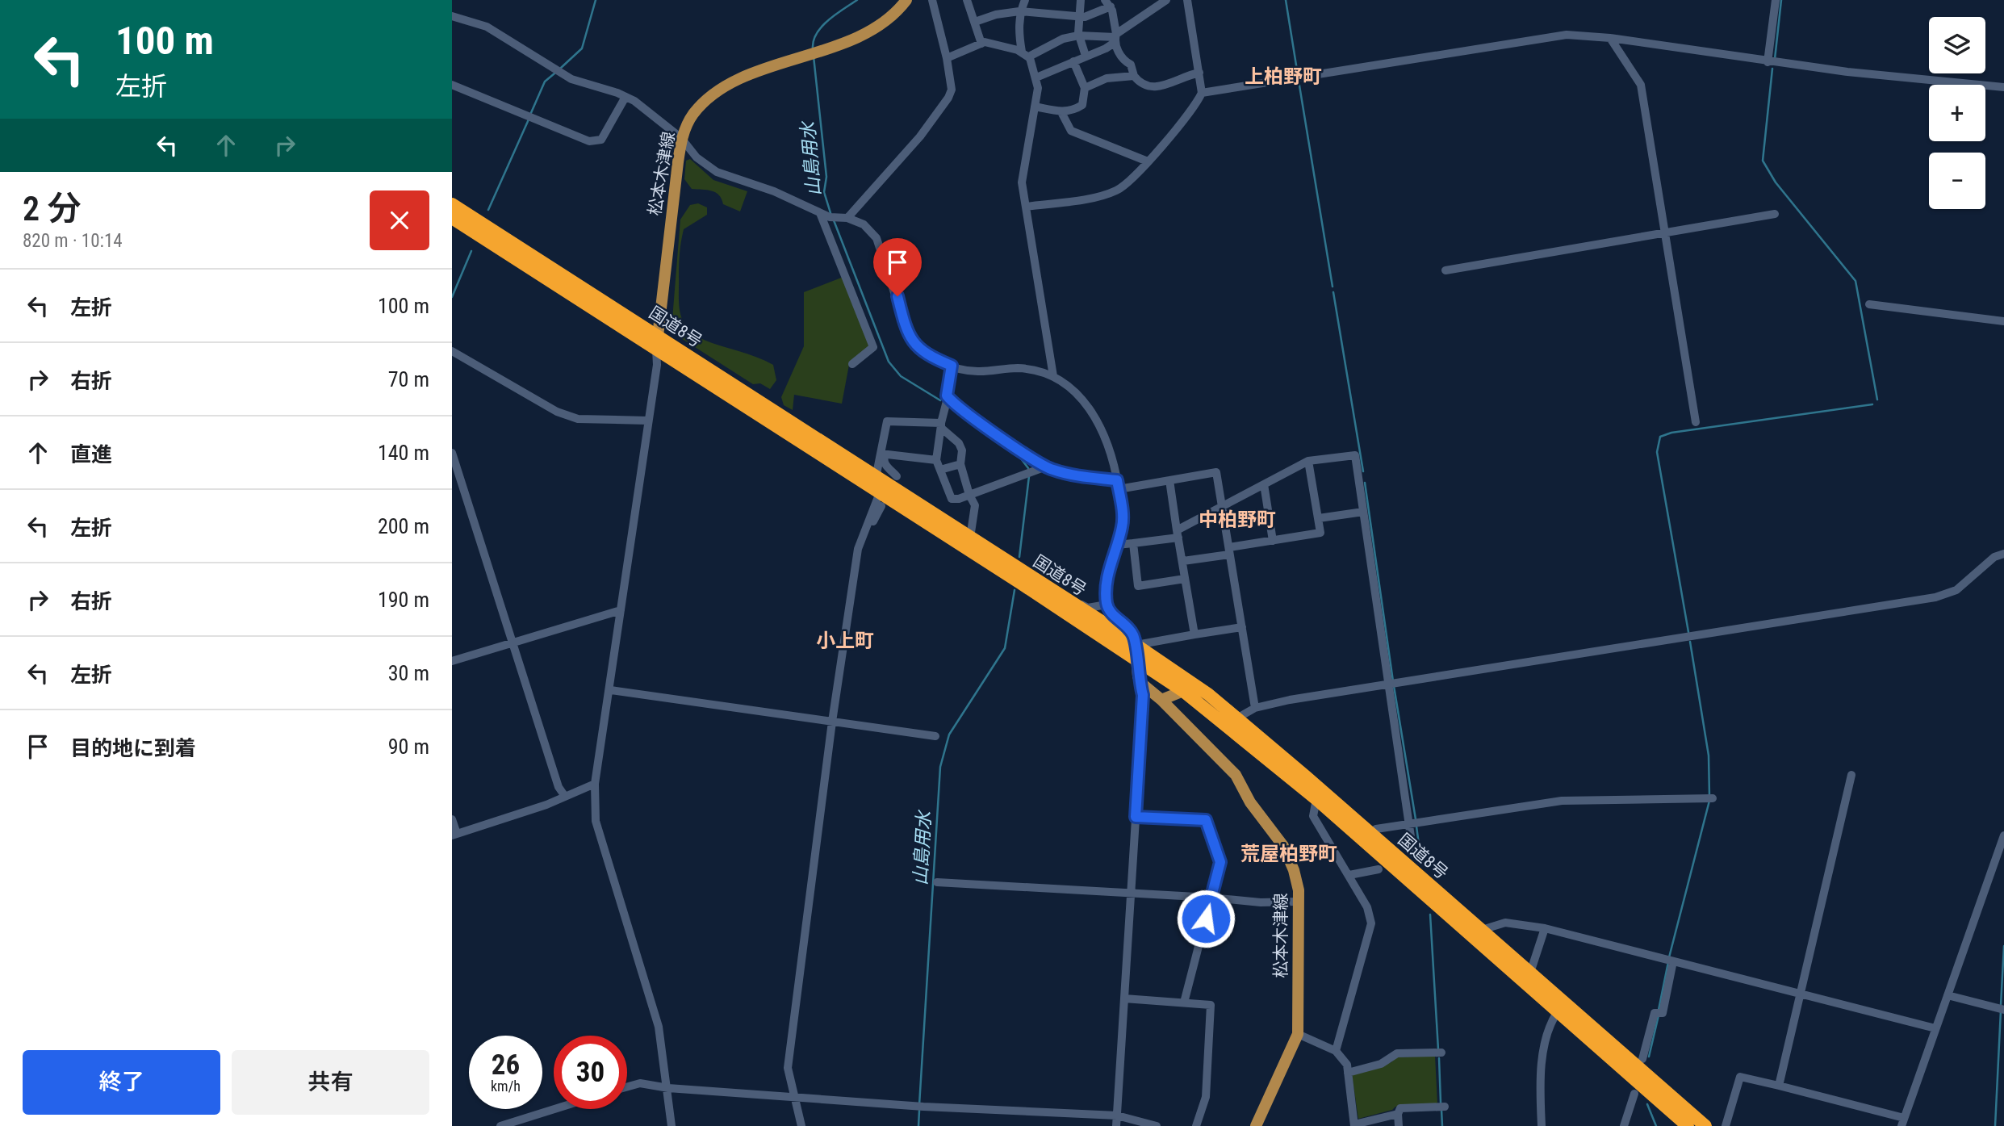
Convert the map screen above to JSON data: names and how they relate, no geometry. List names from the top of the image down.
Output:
{
  "streets": {
    "highway": ["国道8号"],
    "main road": ["松本木津線"]
  },
  "crossings": [
    ["松本木津線", "国道8号"]
  ],
  "districts": [
    "上柏野町",
    "中柏野町",
    "小上町",
    "荒屋柏野町"
  ],
  "water": ["山島用水"],
  "page": {
    "turn": ["100 m", "左折"],
    "map_buttons": ["+", "−"],
    "heading": ["2 分", "820 m · 10:14"],
    "list": [
      {
        "name": "左折",
        "value": "100 m"
      },
      {
        "name": "右折",
        "value": "70 m"
      },
      {
        "name": "直進",
        "value": "140 m"
      },
      {
        "name": "左折",
        "value": "200 m"
      },
      {
        "name": "右折",
        "value": "190 m"
      },
      {
        "name": "左折",
        "value": "30 m"
      },
      {
        "name": "目的地に到着",
        "value": "90 m"
      }
    ],
    "speed": "26 km/h",
    "limit": "30",
    "buttons": ["終了", "共有"]
  }
}
